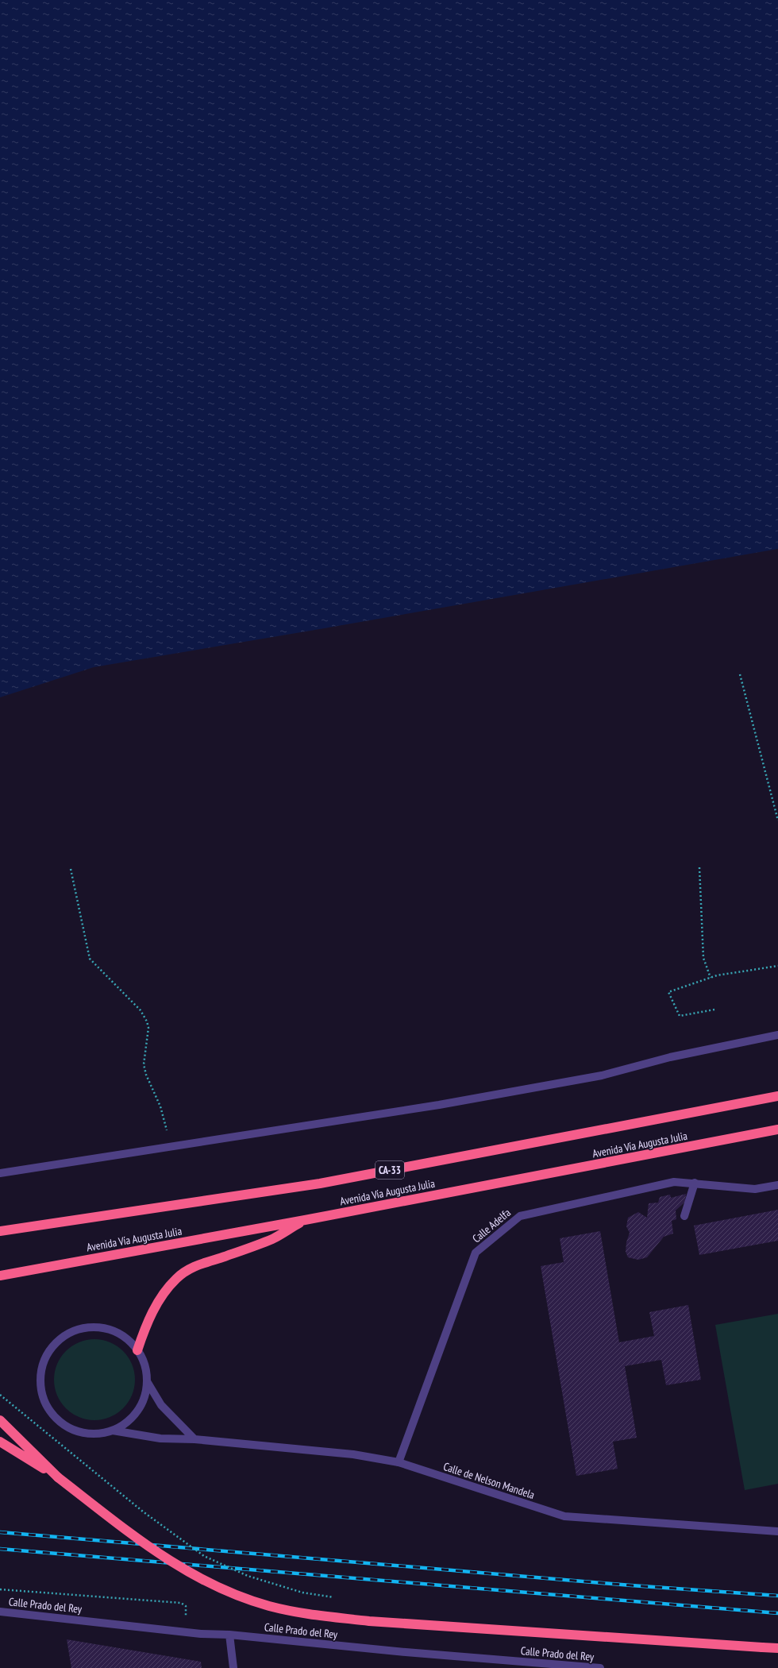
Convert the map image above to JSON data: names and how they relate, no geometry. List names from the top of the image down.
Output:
{
  "streets": {
    "highway": ["Avenida Vía Augusta Julia", "CA-33"],
    "street": ["Calle Adelfa", "Calle de Nelson Mandela", "Calle Prado del Rey"]
  },
  "crossings": [
    ["Calle Adelfa", "Calle de Nelson Mandela"]
  ]
}
